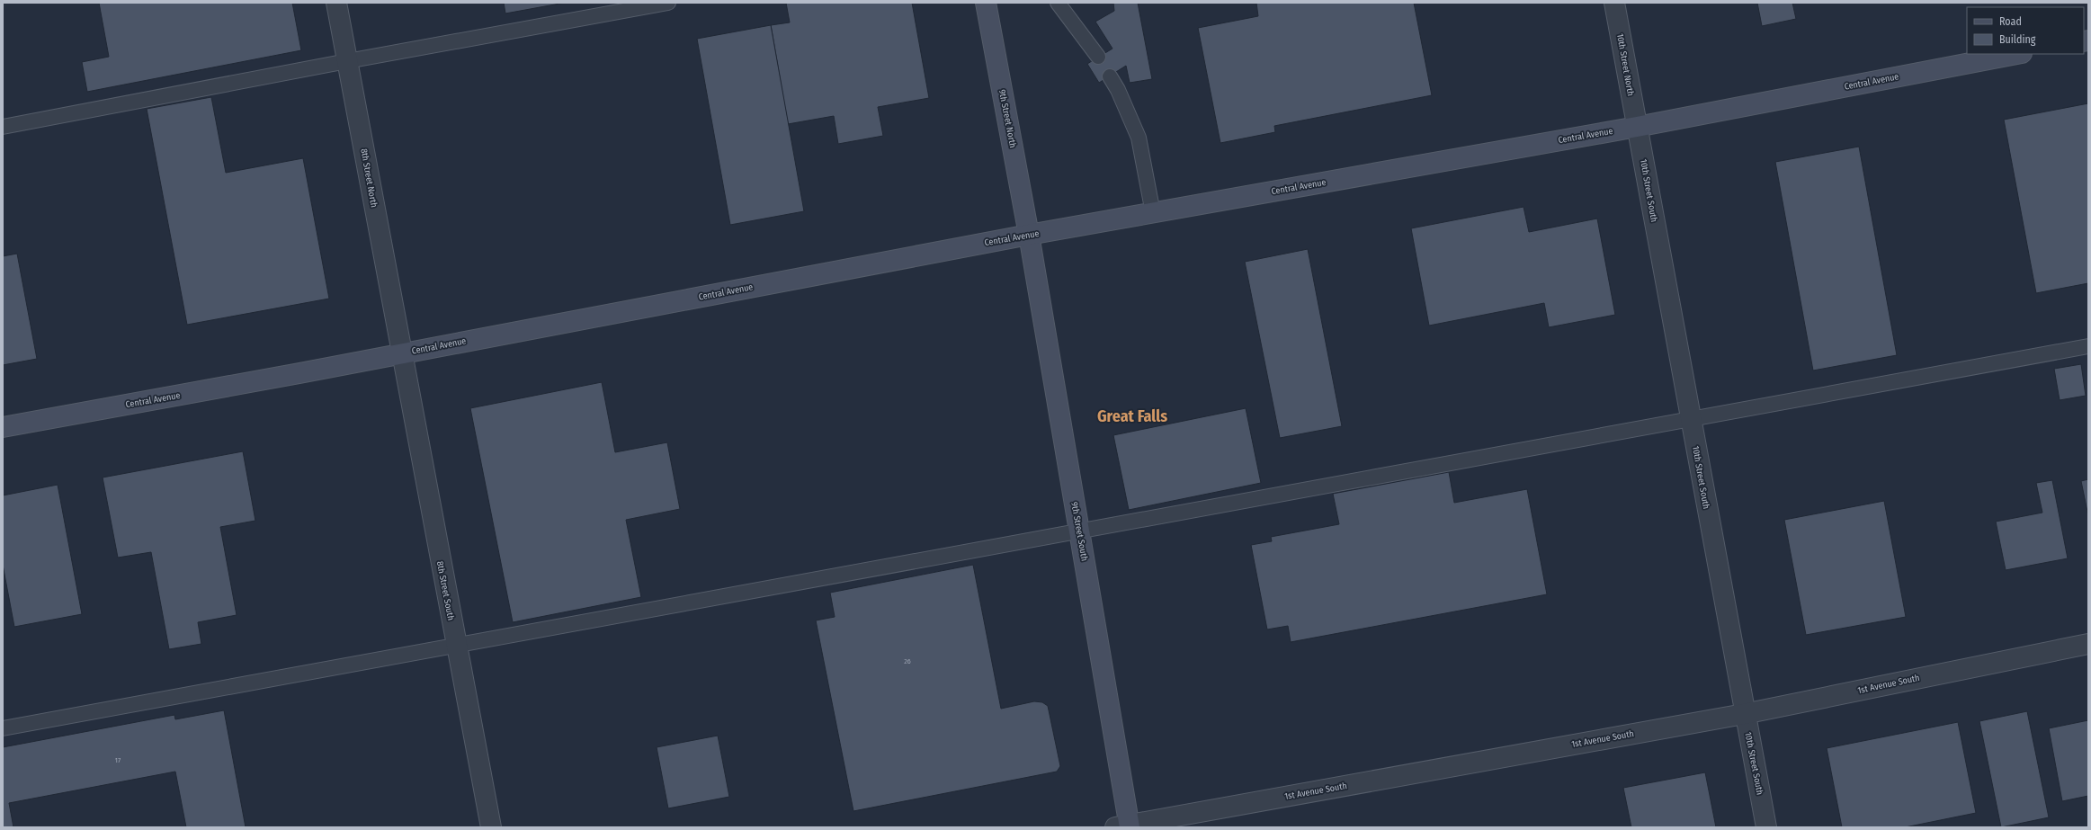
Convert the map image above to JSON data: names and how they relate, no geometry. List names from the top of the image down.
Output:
{
  "streets": {
    "street": [
      "10th Street North",
      "Central Avenue",
      "9th Street North",
      "8th Street North",
      "10th Street South",
      "9th Street South",
      "8th Street South",
      "1st Avenue South"
    ]
  },
  "crossings": [
    ["10th Street North", "Central Avenue"],
    ["10th Street North", "10th Street South"],
    ["Central Avenue", "9th Street North"],
    ["Central Avenue", "8th Street North"],
    ["Central Avenue", "10th Street South"],
    ["Central Avenue", "9th Street South"],
    ["Central Avenue", "8th Street South"],
    ["9th Street North", "9th Street South"],
    ["8th Street North", "8th Street South"],
    ["10th Street South", "1st Avenue South"],
    ["9th Street South", "1st Avenue South"]
  ],
  "districts": ["Great Falls"],
  "house_numbers": ["26", "17"],
  "legend": ["Road", "Building"]
}
